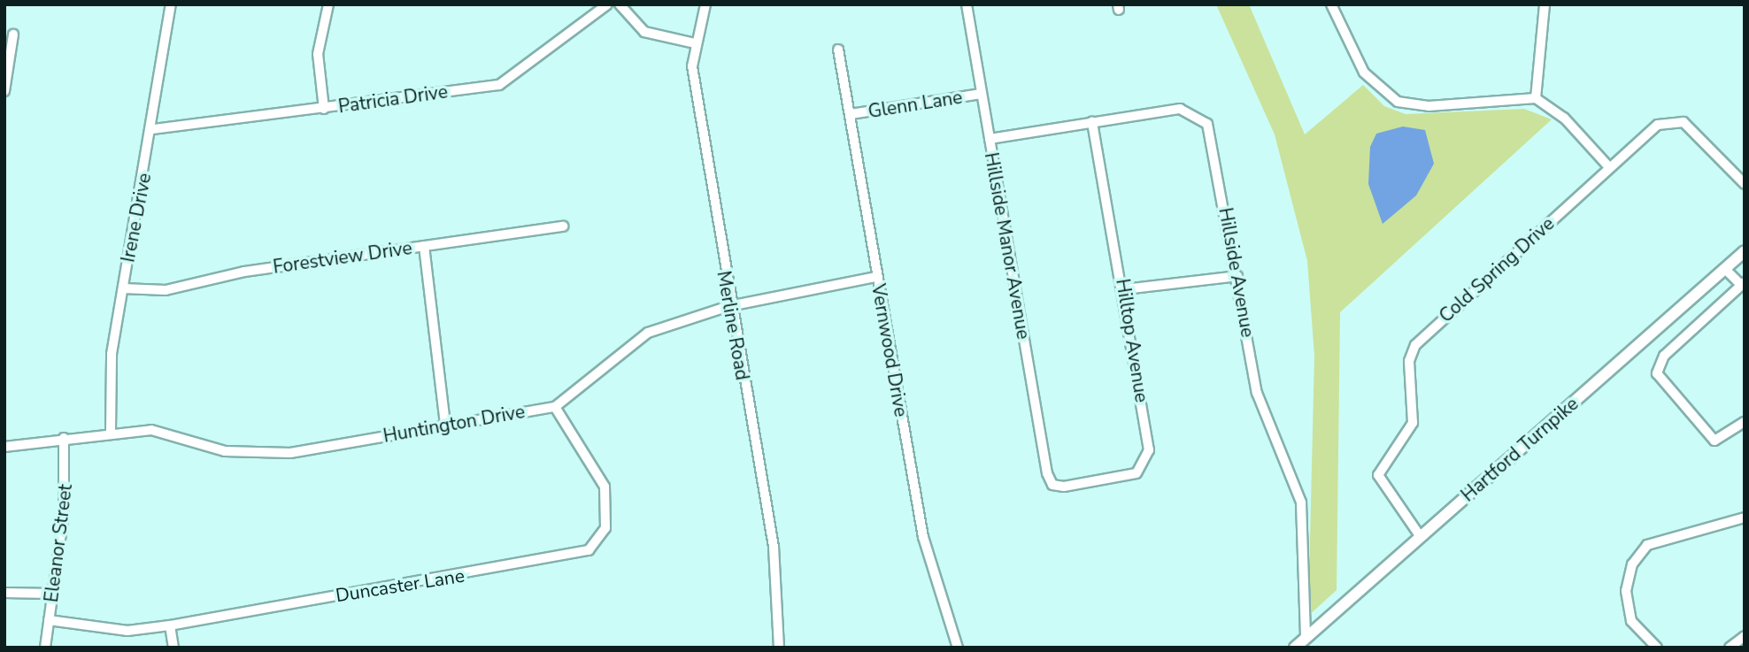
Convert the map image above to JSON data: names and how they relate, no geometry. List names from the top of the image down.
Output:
{
  "streets": {
    "main road": ["Hartford Turnpike"],
    "street": [
      "Patricia Drive",
      "Glenn Lane",
      "Irene Drive",
      "Hillside Manor Avenue",
      "Forestview Drive",
      "Cold Spring Drive",
      "Hillside Avenue",
      "Merline Road",
      "Hilltop Avenue",
      "Vernwood Drive",
      "Huntington Drive",
      "Eleanor Street",
      "Duncaster Lane"
    ]
  },
  "crossings": [
    ["Patricia Drive", "Irene Drive"],
    ["Glenn Lane", "Hillside Manor Avenue"],
    ["Glenn Lane", "Vernwood Drive"],
    ["Irene Drive", "Forestview Drive"],
    ["Irene Drive", "Huntington Drive"],
    ["Hillside Manor Avenue", "Hillside Avenue"],
    ["Hillside Manor Avenue", "Hilltop Avenue"],
    ["Cold Spring Drive", "Hartford Turnpike"],
    ["Hillside Avenue", "Hilltop Avenue"],
    ["Hillside Avenue", "Hartford Turnpike"],
    ["Merline Road", "Huntington Drive"],
    ["Vernwood Drive", "Huntington Drive"],
    ["Huntington Drive", "Eleanor Street"],
    ["Huntington Drive", "Duncaster Lane"],
    ["Eleanor Street", "Duncaster Lane"]
  ]
}
